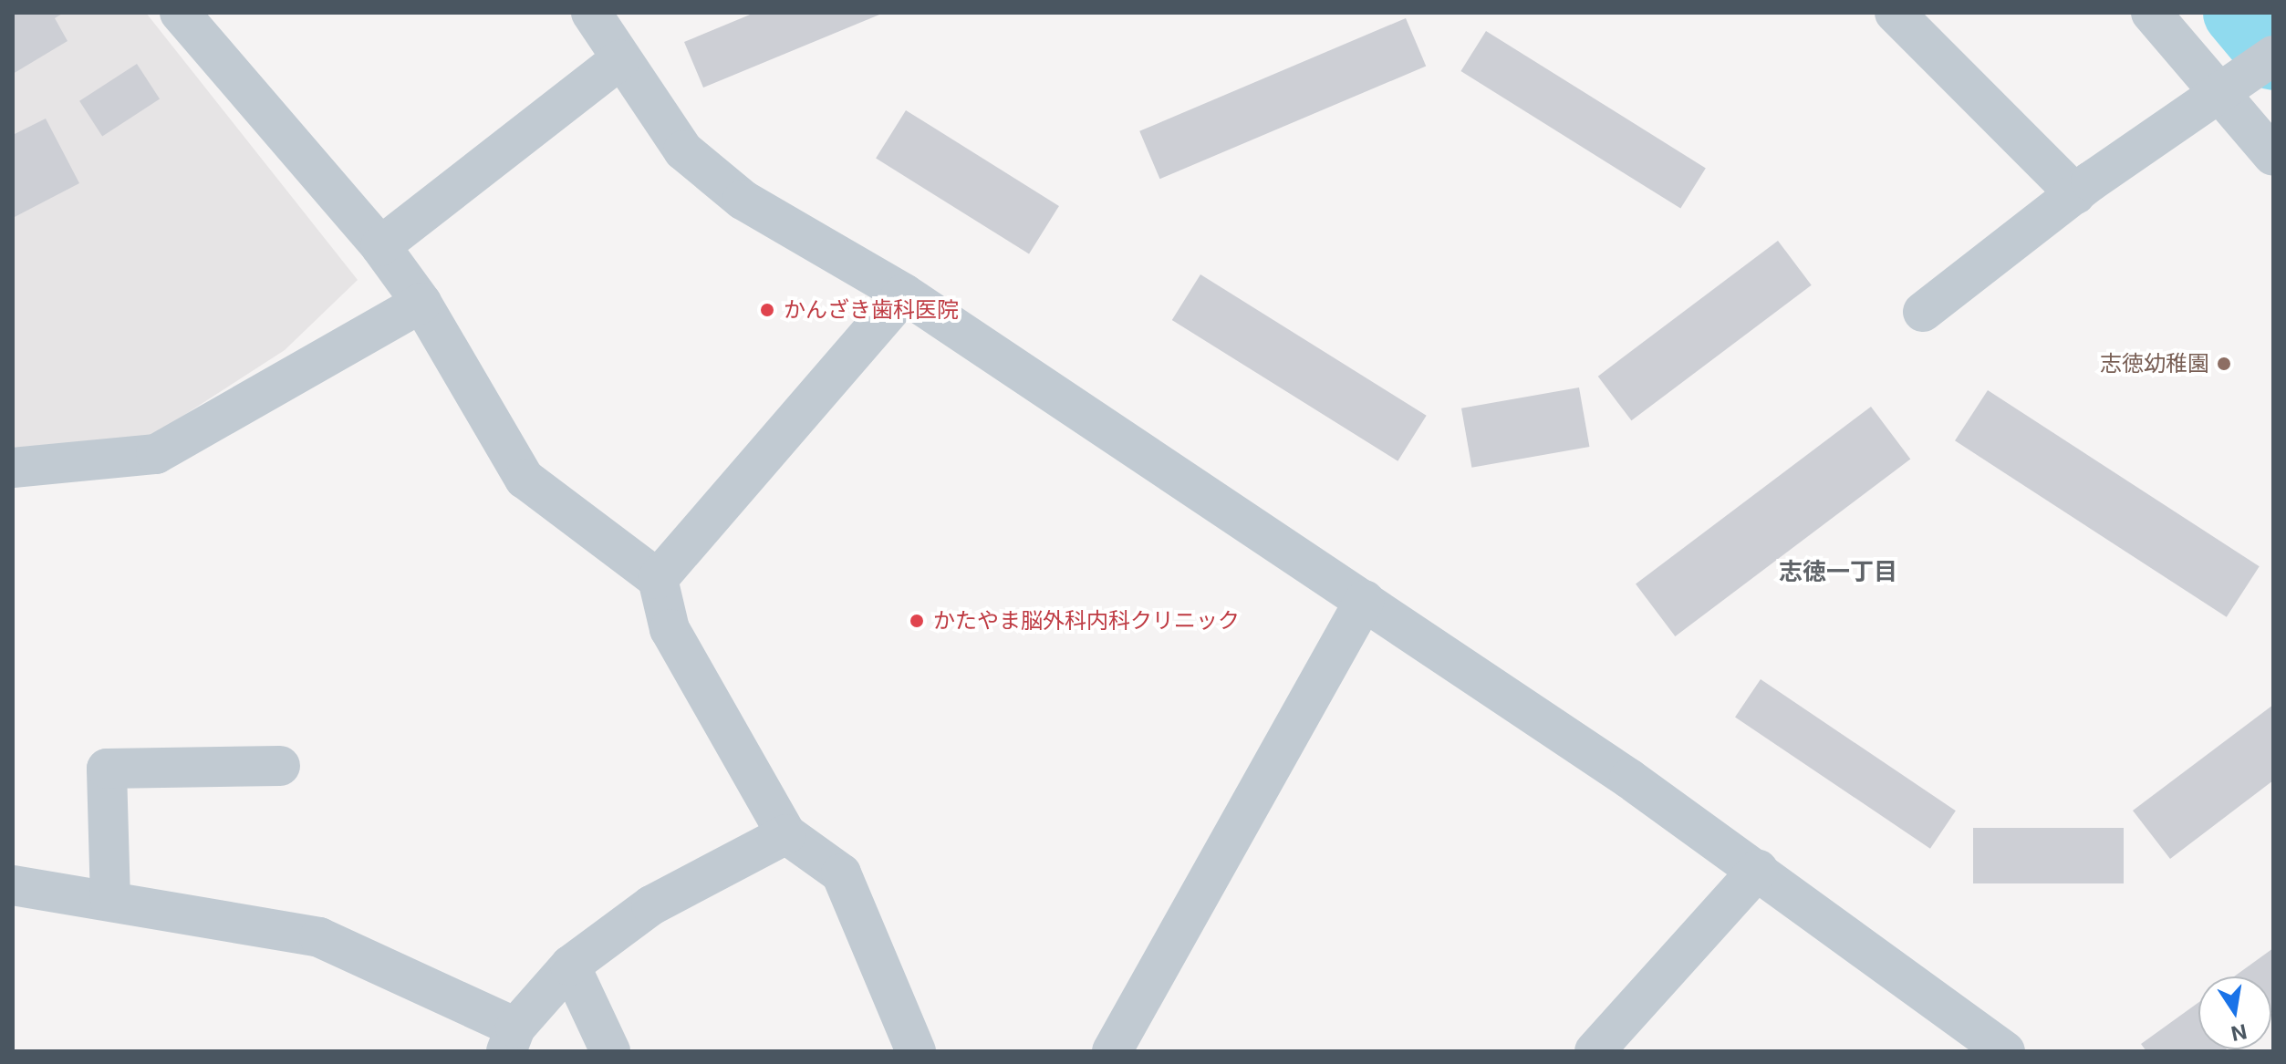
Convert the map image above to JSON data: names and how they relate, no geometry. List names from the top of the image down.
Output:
{
  "districts": ["志徳一丁目"],
  "places": ["かんざき歯科医院", "志徳幼稚園", "かたやま脳外科内科クリニック"],
  "north": "bottom"
}
